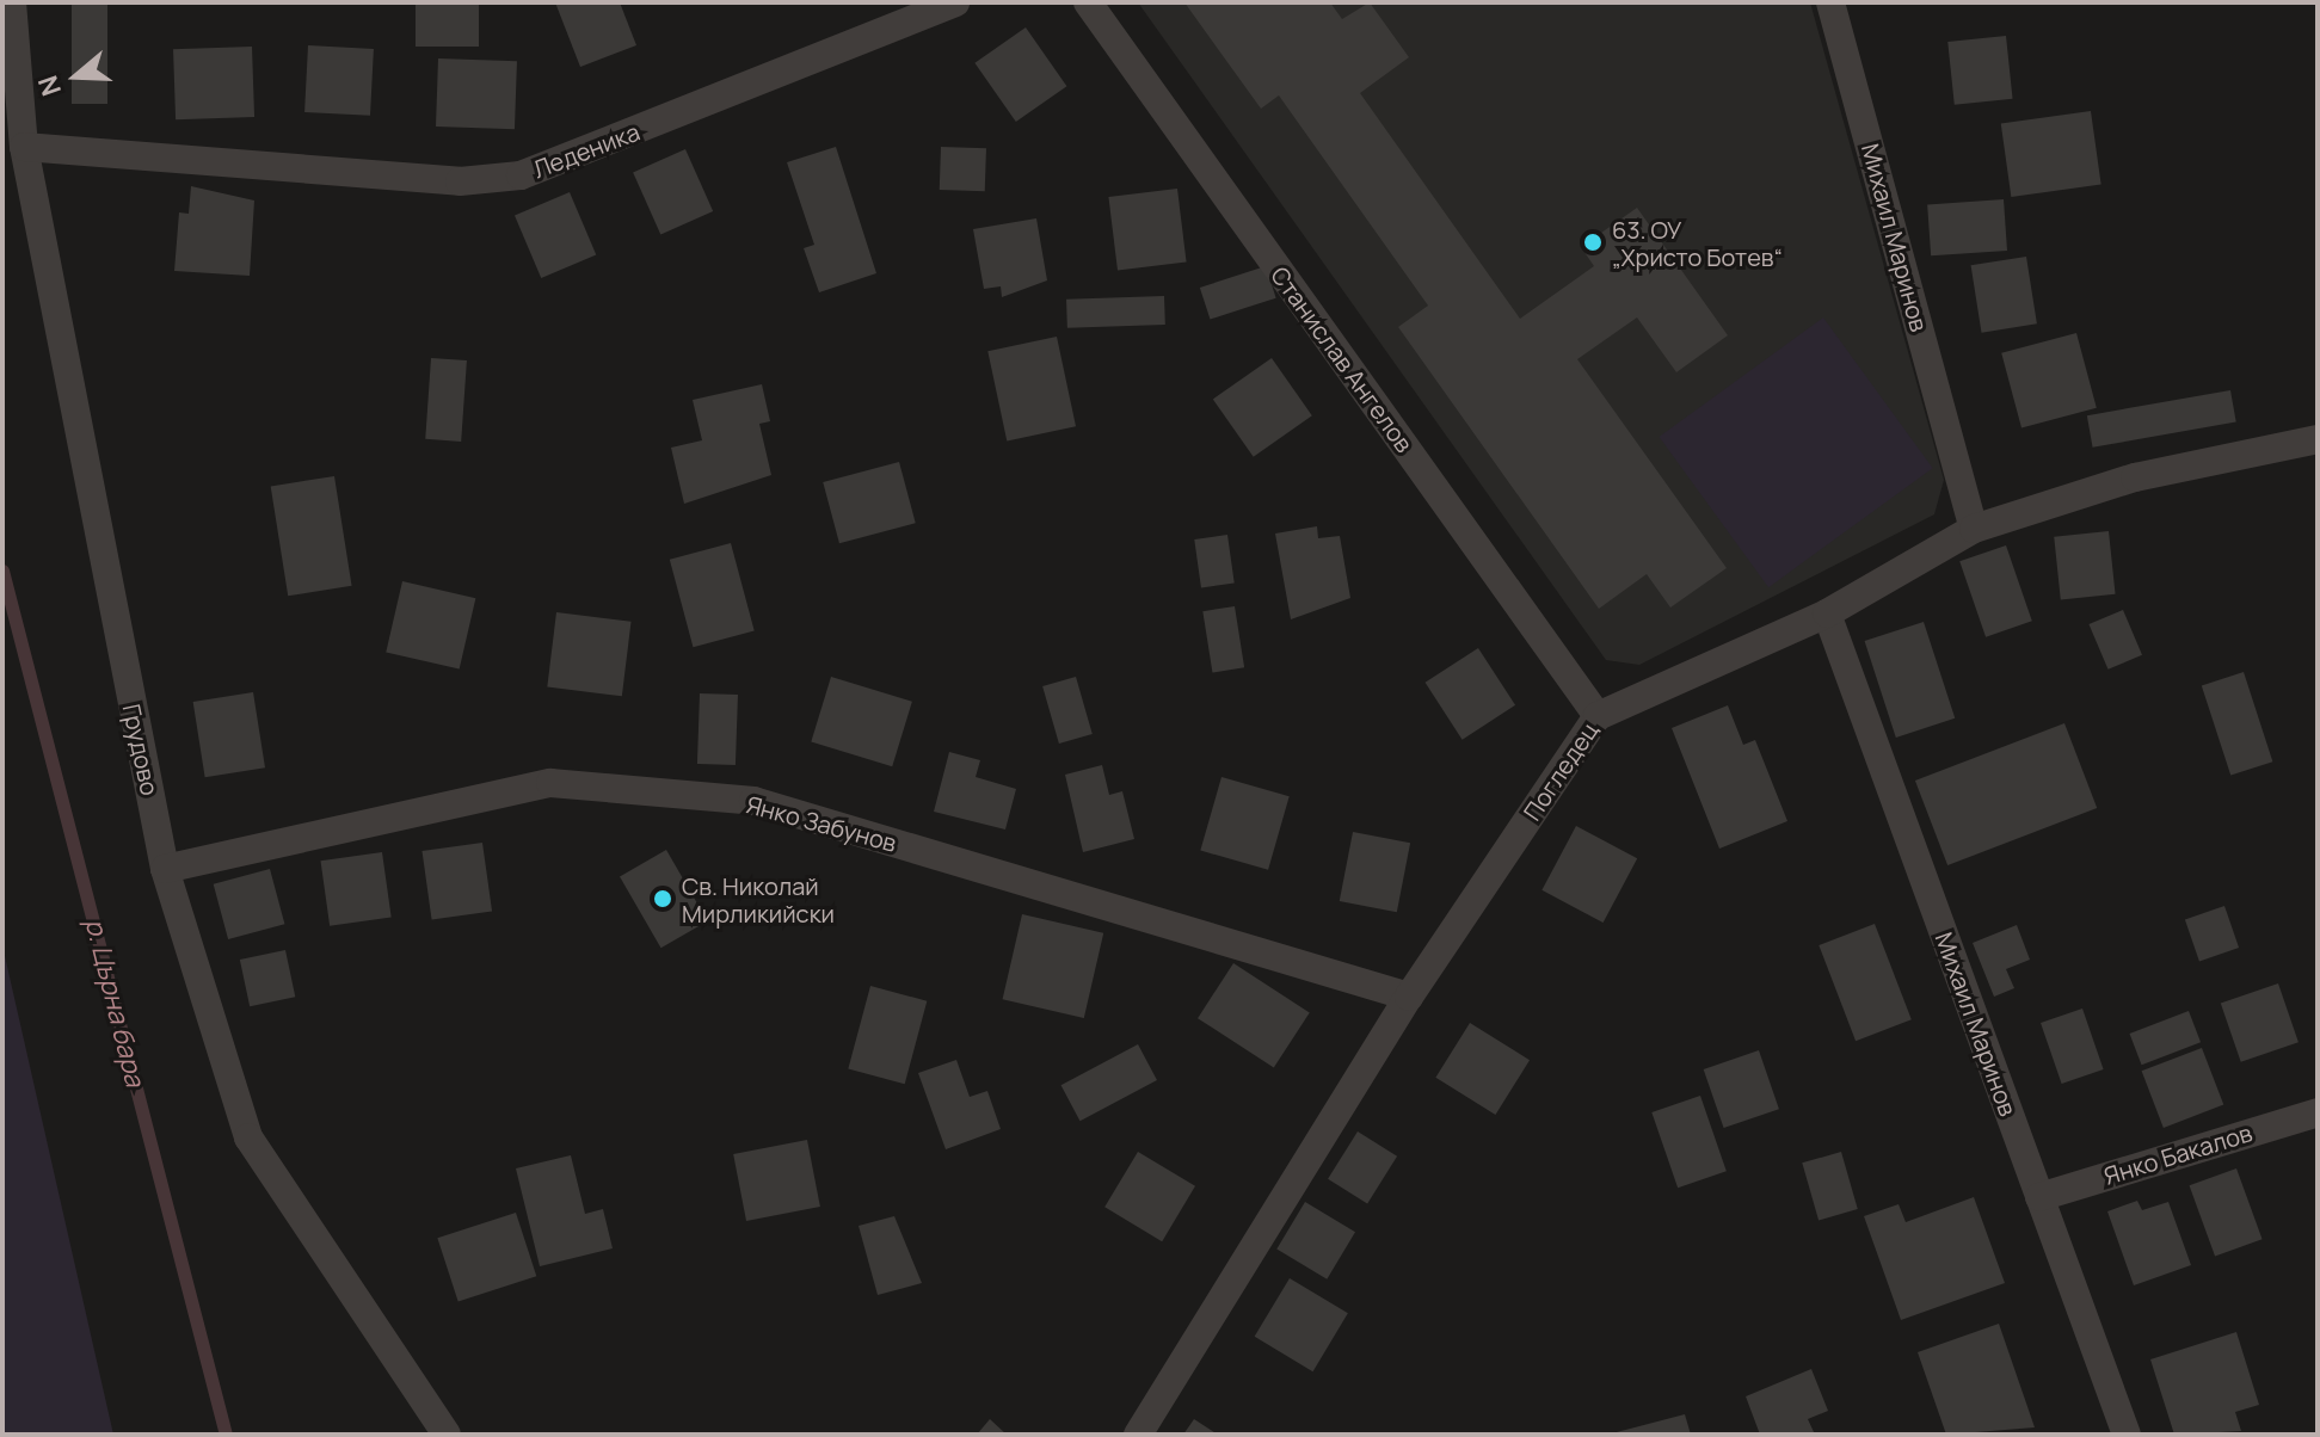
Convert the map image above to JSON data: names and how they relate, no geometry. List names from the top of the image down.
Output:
{
  "streets": {
    "street": [
      "Леденика",
      "Михаил Маринов",
      "Станислав Ангелов",
      "Грудово",
      "Погледец",
      "Янко Забунов",
      "Янко Бакалов"
    ]
  },
  "crossings": [
    ["Леденика", "Грудово"],
    ["Михаил Маринов", "Погледец"],
    ["Михаил Маринов", "Янко Бакалов"],
    ["Станислав Ангелов", "Погледец"],
    ["Грудово", "Янко Забунов"],
    ["Погледец", "Янко Забунов"]
  ],
  "water": ["р. Църна бара"],
  "places": ["63. ОУ „Христо Ботев“", "Св. Николай Мирликийски"],
  "north": "left"
}
